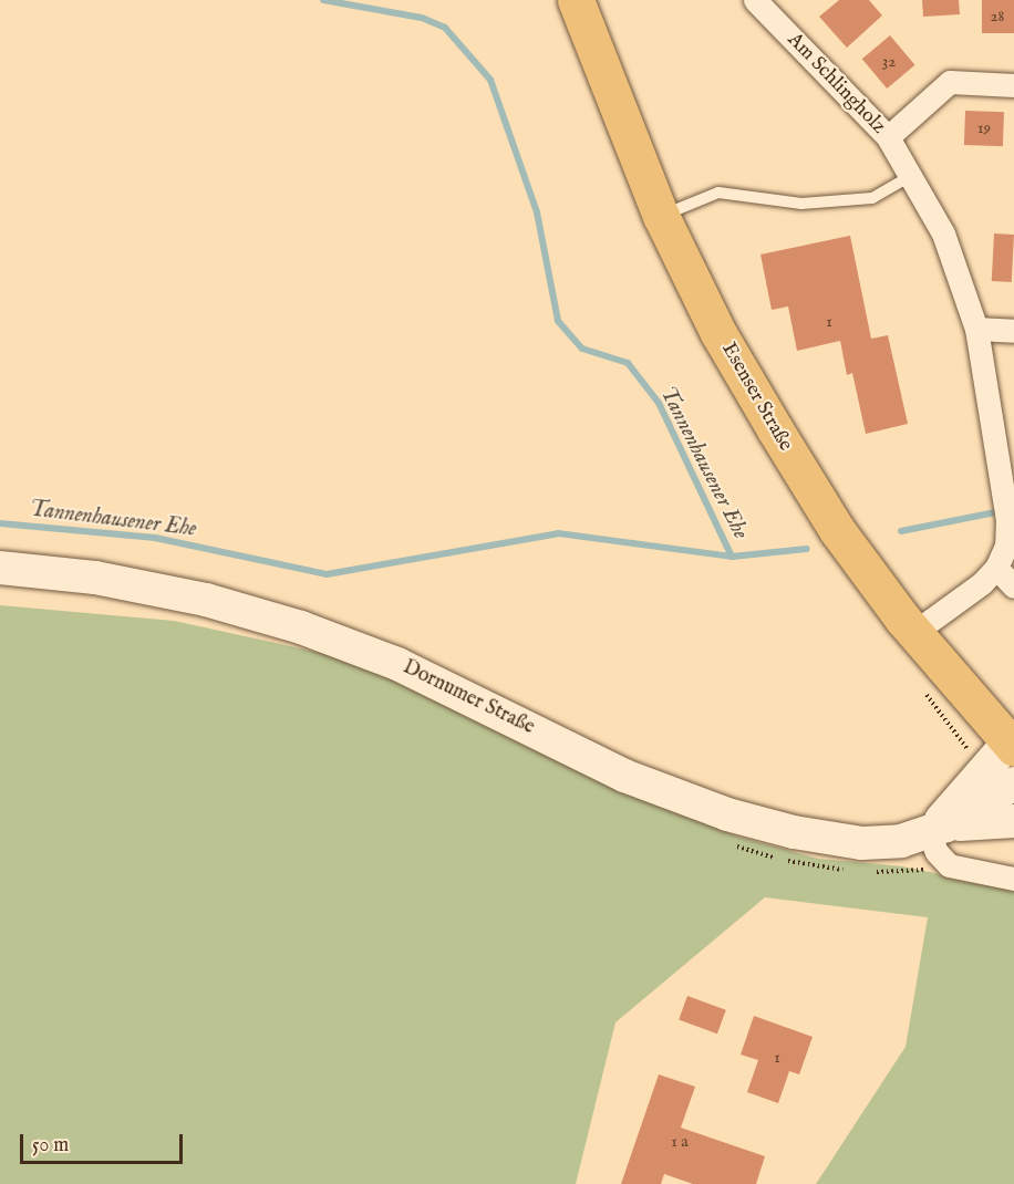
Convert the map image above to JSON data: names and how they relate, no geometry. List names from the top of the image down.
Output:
{
  "streets": {
    "main road": ["Esenser Straße", "Dornumer Straße"],
    "street": ["Am Schlingholz"]
  },
  "water": ["Tannenhausener Ehe"],
  "house_numbers": [
    "28",
    "32",
    "19",
    "1",
    "1",
    "1 a"
  ],
  "scale_bar": "50 m"
}
